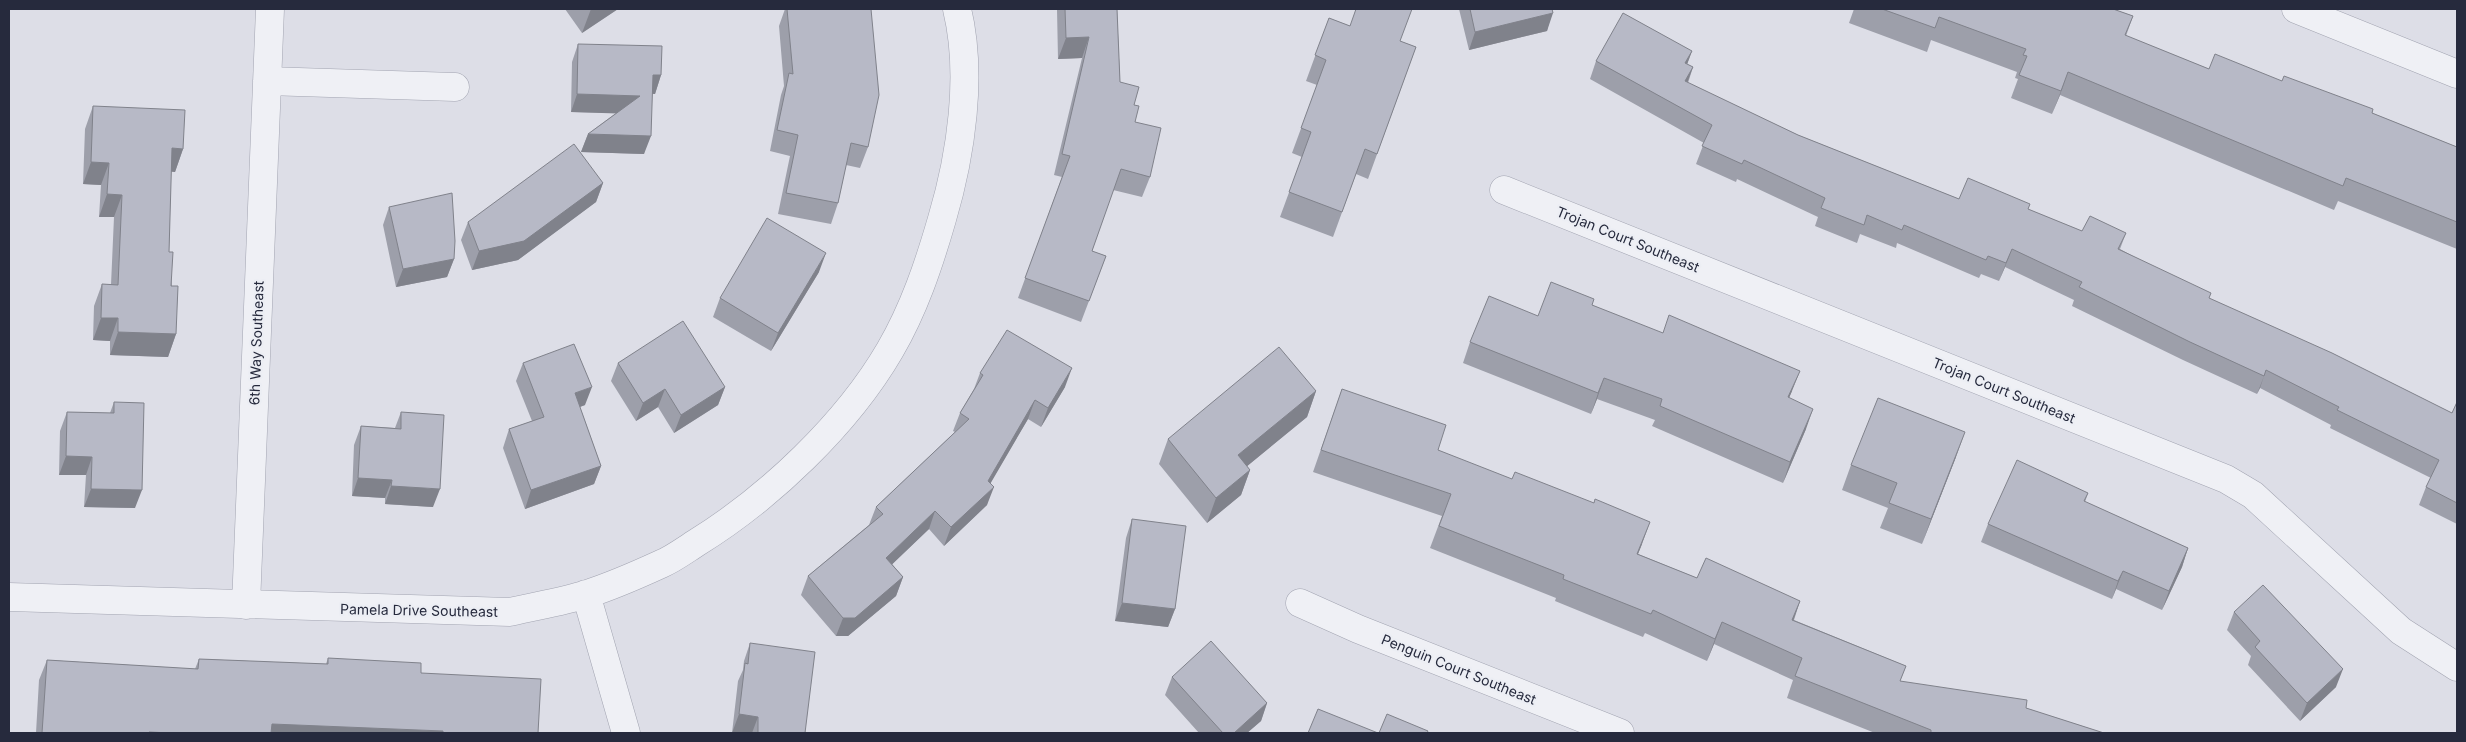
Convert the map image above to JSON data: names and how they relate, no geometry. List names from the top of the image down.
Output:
{
  "streets": {
    "street": [
      "Trojan Court Southeast",
      "6th Way Southeast",
      "Pamela Drive Southeast",
      "Penguin Court Southeast"
    ]
  },
  "crossings": [
    ["6th Way Southeast", "Pamela Drive Southeast"]
  ]
}
